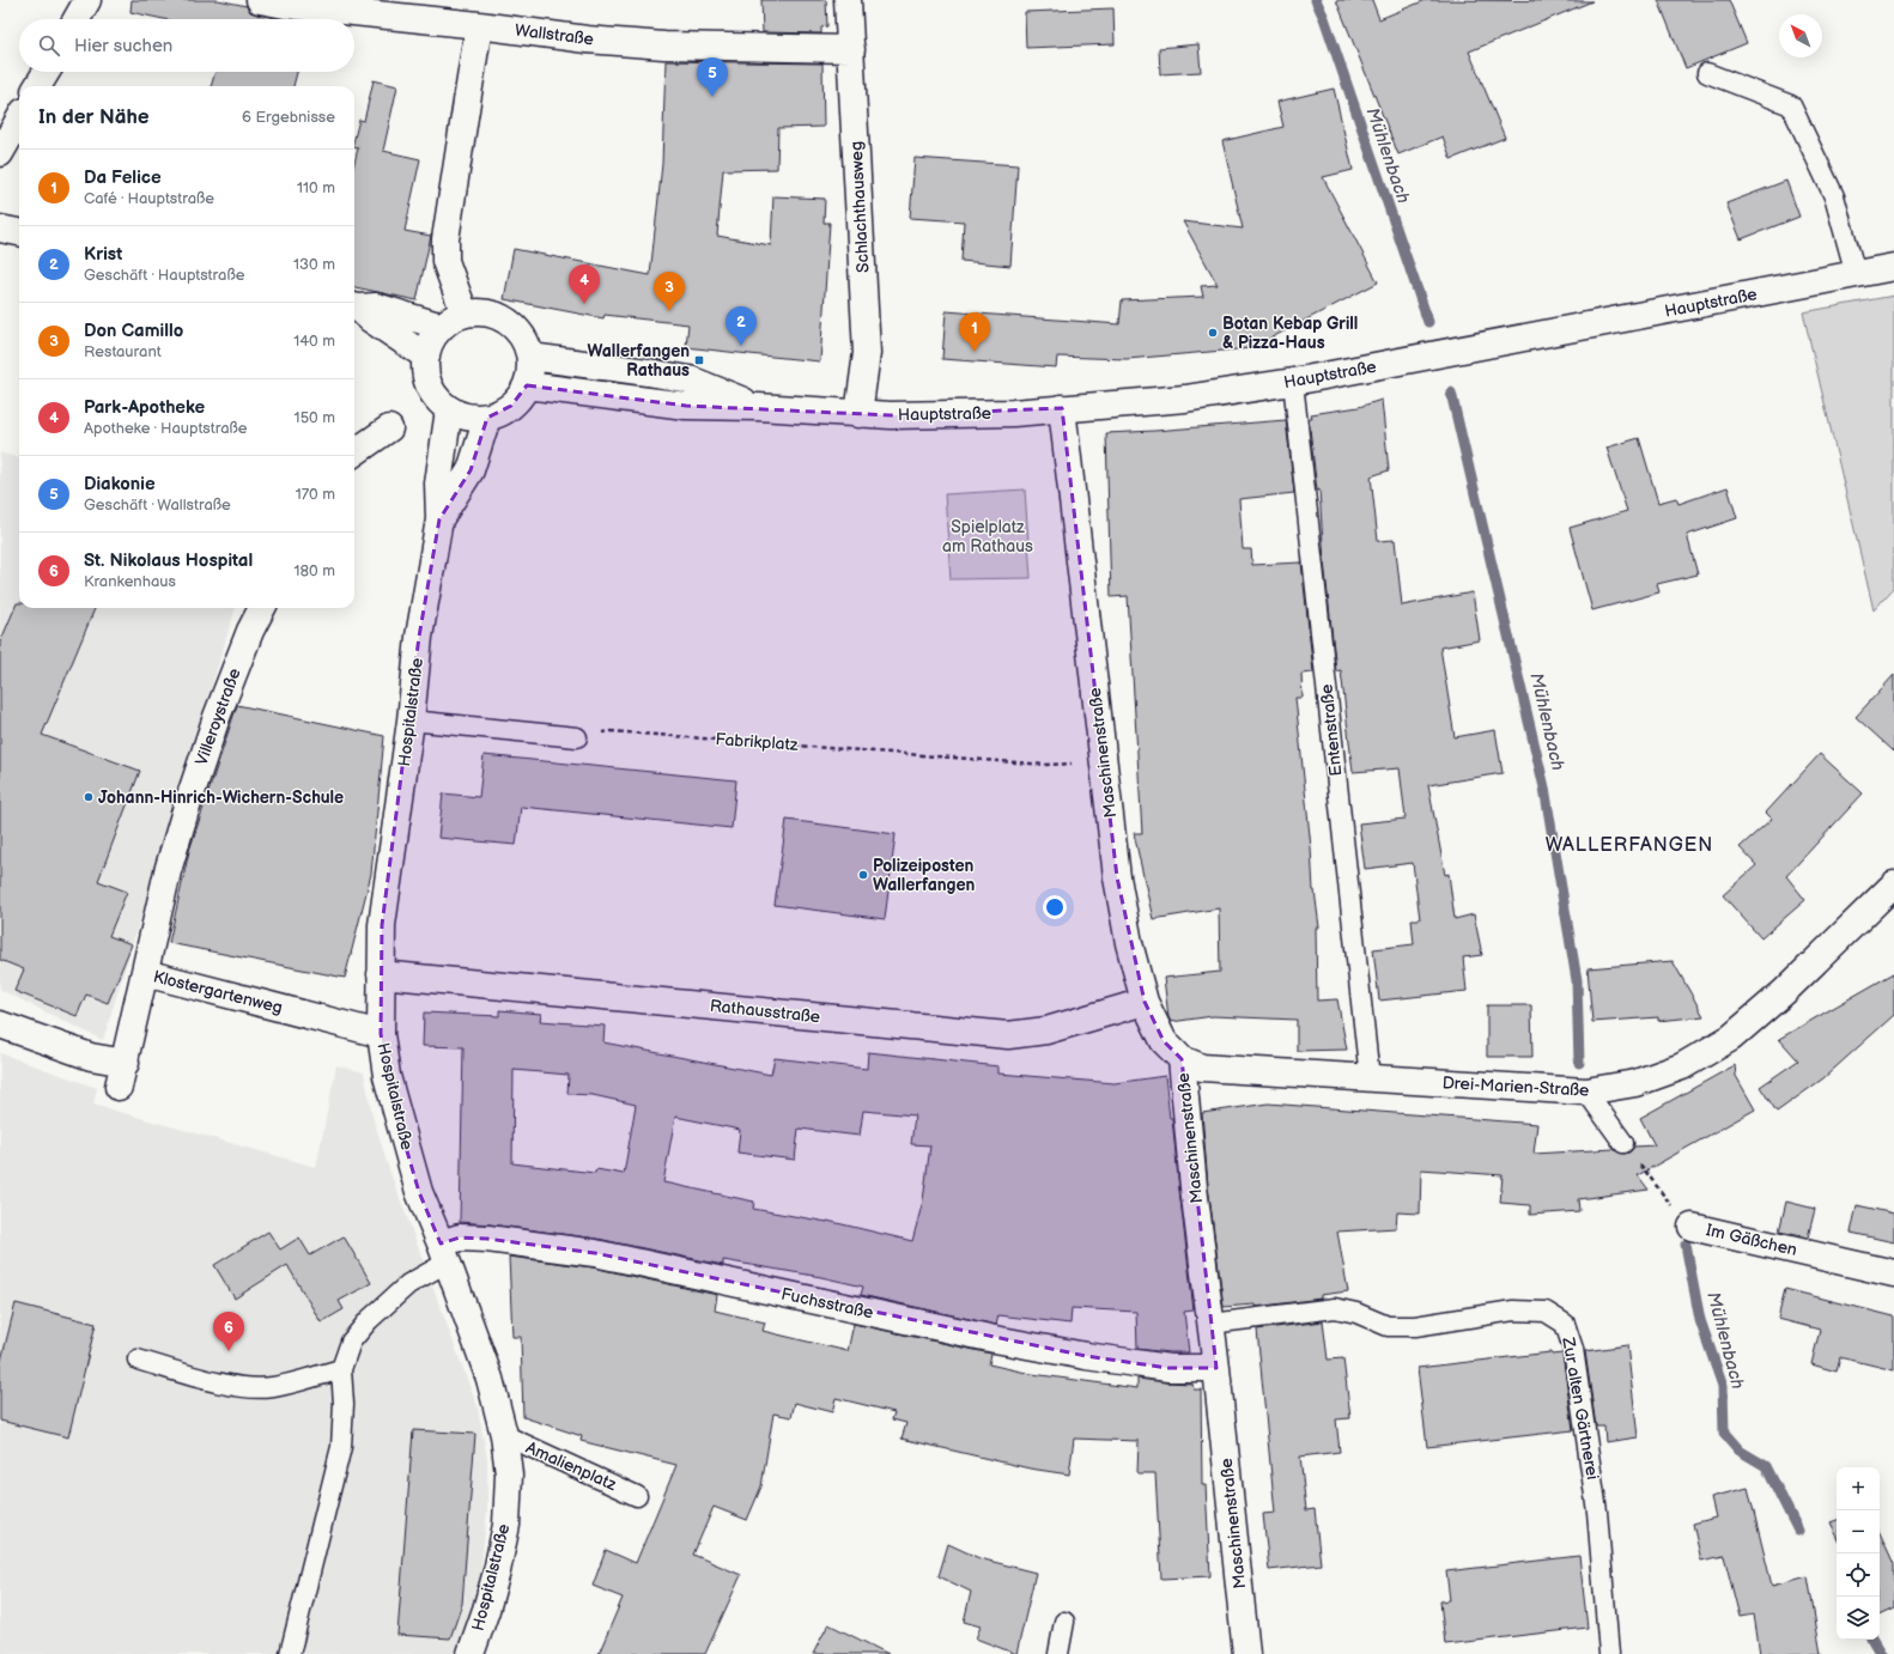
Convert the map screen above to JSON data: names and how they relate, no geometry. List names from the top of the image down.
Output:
{
  "streets": {
    "street": [
      "Wallstraße",
      "Schlachthausweg",
      "Hauptstraße",
      "Hospitalstraße",
      "Villeroystraße",
      "Maschinenstraße",
      "Klostergartenweg",
      "Rathausstraße",
      "Drei-Marien-Straße",
      "Im Gäßchen",
      "Fuchsstraße"
    ],
    "lane": ["Entenstraße", "Zur alten Gärtnerei", "Amalienplatz"],
    "path": ["Fabrikplatz"]
  },
  "crossings": [
    ["Wallstraße", "Schlachthausweg"],
    ["Schlachthausweg", "Hauptstraße"],
    ["Hauptstraße", "Hospitalstraße"],
    ["Hauptstraße", "Entenstraße"],
    ["Hauptstraße", "Maschinenstraße"],
    ["Hospitalstraße", "Klostergartenweg"],
    ["Hospitalstraße", "Rathausstraße"],
    ["Hospitalstraße", "Fuchsstraße"],
    ["Hospitalstraße", "Amalienplatz"],
    ["Villeroystraße", "Klostergartenweg"],
    ["Entenstraße", "Drei-Marien-Straße"],
    ["Fabrikplatz", "Maschinenstraße"],
    ["Maschinenstraße", "Rathausstraße"],
    ["Maschinenstraße", "Drei-Marien-Straße"],
    ["Maschinenstraße", "Fuchsstraße"],
    ["Maschinenstraße", "Zur alten Gärtnerei"]
  ],
  "districts": ["WALLERFANGEN"],
  "water": ["Mühlenbach"],
  "parks": ["Spielplatz am Rathaus"],
  "places": {
    "other": ["Botan Kebap Grill & Pizza-Haus", "Johann-Hinrich-Wichern-Schule", "Polizeiposten Wallerfangen"],
    "transit": ["Wallerfangen Rathaus"]
  },
  "north": "top left",
  "page": {
    "search": "Hier suchen",
    "pins": [
      "5",
      "4",
      "3",
      "2",
      "1",
      "6"
    ],
    "heading": ["In der Nähe", "6 Ergebnisse"],
    "list": [
      {
        "mark": "1",
        "name": "Da Felice",
        "note": "Café · Hauptstraße",
        "value": "110 m"
      },
      {
        "mark": "2",
        "name": "Krist",
        "note": "Geschäft · Hauptstraße",
        "value": "130 m"
      },
      {
        "mark": "3",
        "name": "Don Camillo",
        "note": "Restaurant",
        "value": "140 m"
      },
      {
        "mark": "4",
        "name": "Park-Apotheke",
        "note": "Apotheke · Hauptstraße",
        "value": "150 m"
      },
      {
        "mark": "5",
        "name": "Diakonie",
        "note": "Geschäft · Wallstraße",
        "value": "170 m"
      },
      {
        "mark": "6",
        "name": "St. Nikolaus Hospital",
        "note": "Krankenhaus",
        "value": "180 m"
      }
    ],
    "map_buttons": ["+", "−"]
  }
}
